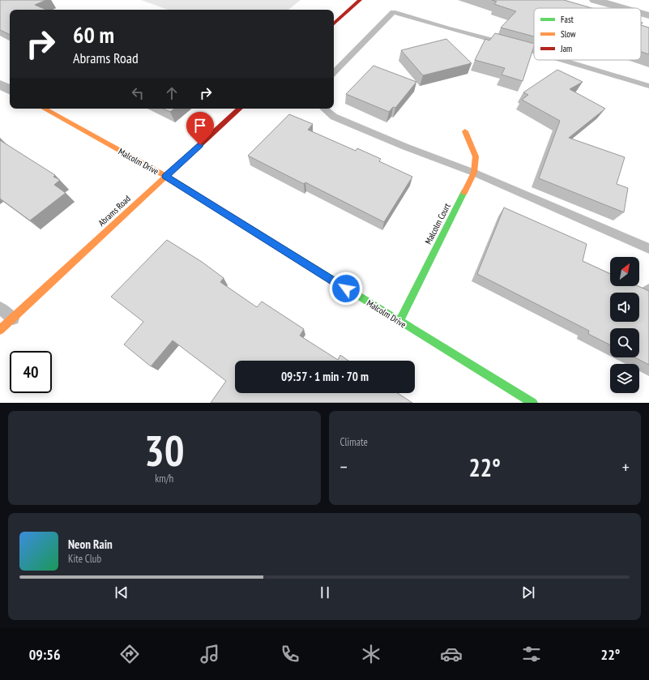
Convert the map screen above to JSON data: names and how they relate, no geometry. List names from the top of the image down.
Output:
{
  "streets": {
    "street": ["Malcolm Drive", "Abrams Road", "Malcolm Court"]
  },
  "crossings": [
    ["Malcolm Drive", "Abrams Road"],
    ["Malcolm Drive", "Malcolm Court"]
  ],
  "legend": ["Fast", "Slow", "Jam"],
  "north": "top right",
  "page": {
    "turn": ["60 m", "Abrams Road"],
    "limit": "40",
    "trip": "09:57 · 1 min · 70 m",
    "tile": [
      ["30", "km/h"],
      "Climate"
    ],
    "heat": ["−", "22°", "+"],
    "song": ["Neon Rain", "Kite Club"],
    "tabs": ["09:56", "22°"]
  }
}
